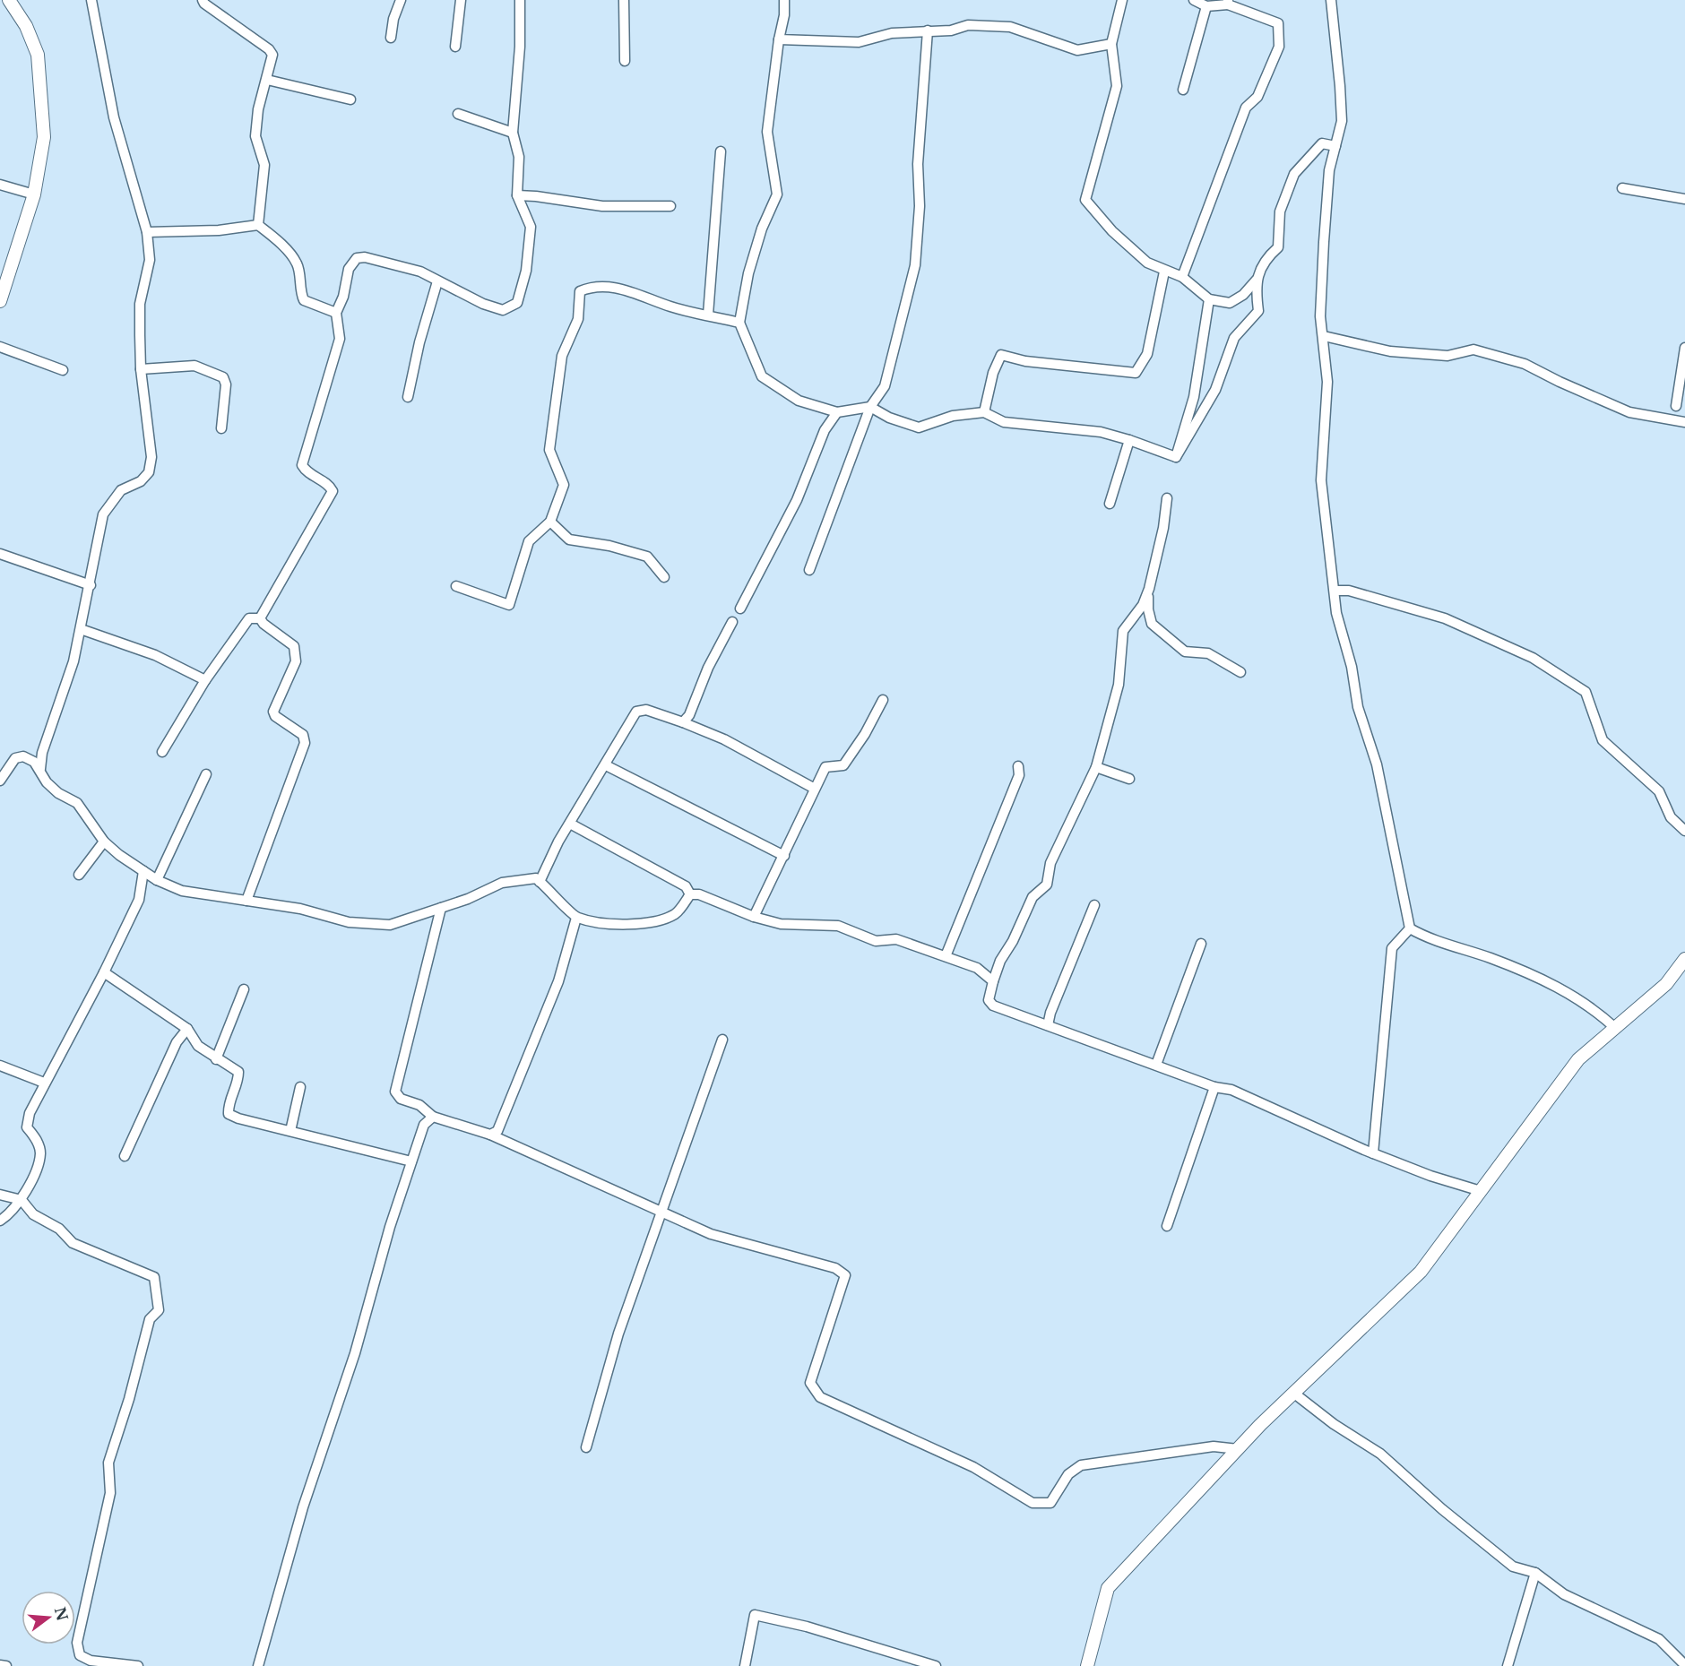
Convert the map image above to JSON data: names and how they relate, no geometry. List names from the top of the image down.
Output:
{
  "north": "right"
}
